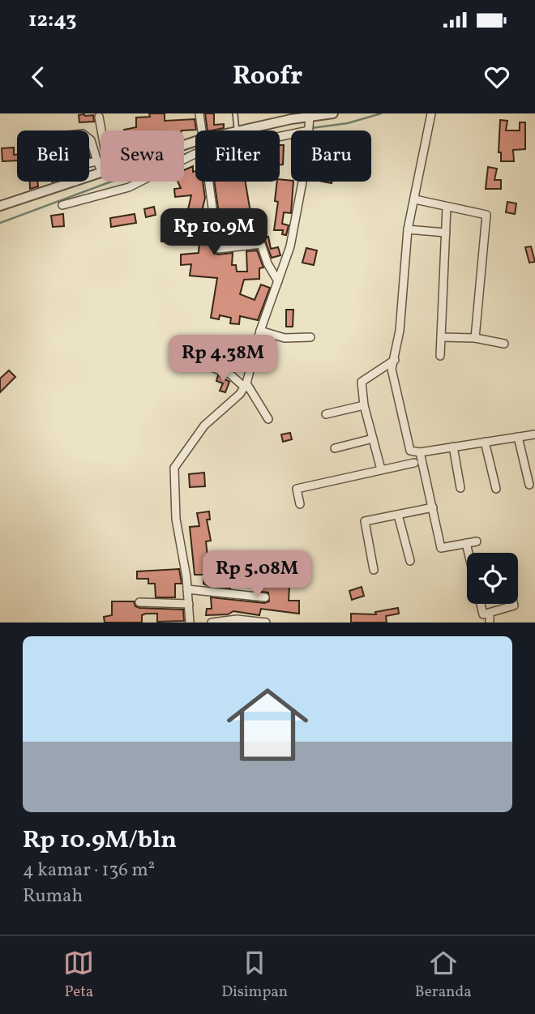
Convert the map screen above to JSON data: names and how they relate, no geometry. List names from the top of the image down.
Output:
{
  "page": {
    "status": "12:43",
    "header": "Roofr",
    "chip": [
      "Beli",
      "Sewa",
      "Filter",
      "Baru"
    ],
    "price": ["Rp 10.9M", "Rp 4.38M", "Rp 5.08M"],
    "list": [
      {
        "name": "Rp 10.9M/bln",
        "note": "4 kamar · 136 m² · Rumah"
      }
    ],
    "tabs": ["Peta", "Disimpan", "Beranda"]
  }
}
